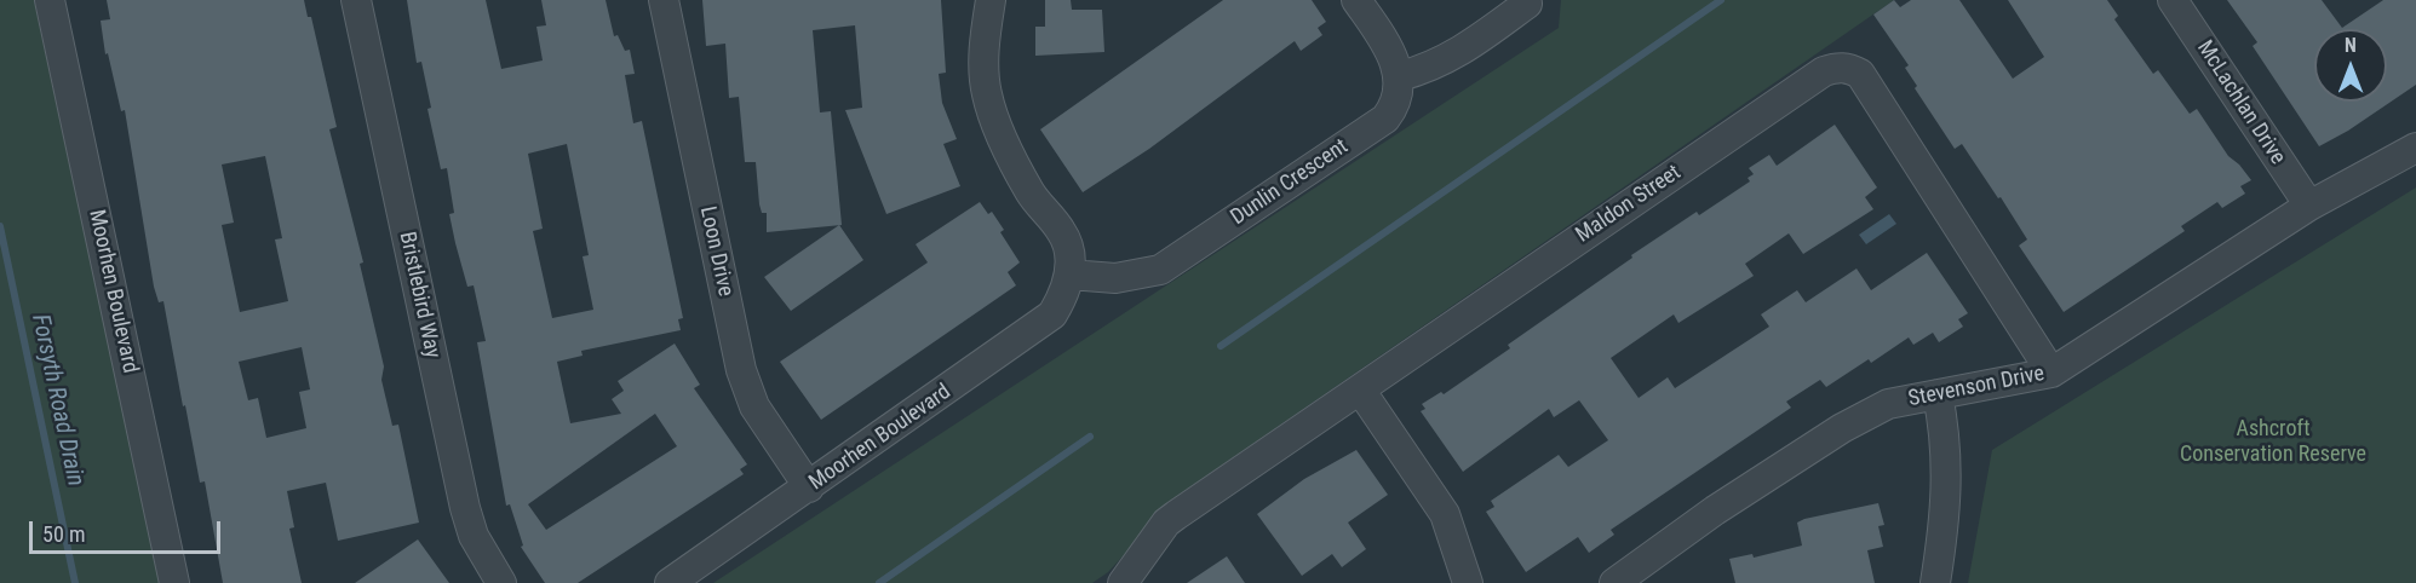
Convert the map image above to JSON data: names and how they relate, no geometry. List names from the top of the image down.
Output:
{
  "streets": {
    "street": [
      "McLachlan Drive",
      "Dunlin Crescent",
      "Maldon Street",
      "Loon Drive",
      "Moorhen Boulevard",
      "Bristlebird Way",
      "Stevenson Drive"
    ]
  },
  "crossings": [
    ["McLachlan Drive", "Stevenson Drive"],
    ["Dunlin Crescent", "Moorhen Boulevard"],
    ["Maldon Street", "Stevenson Drive"],
    ["Loon Drive", "Moorhen Boulevard"]
  ],
  "water": ["Forsyth Road Drain"],
  "parks": ["Ashcroft Conservation Reserve"],
  "scale_bar": "50 m",
  "north": "top"
}
